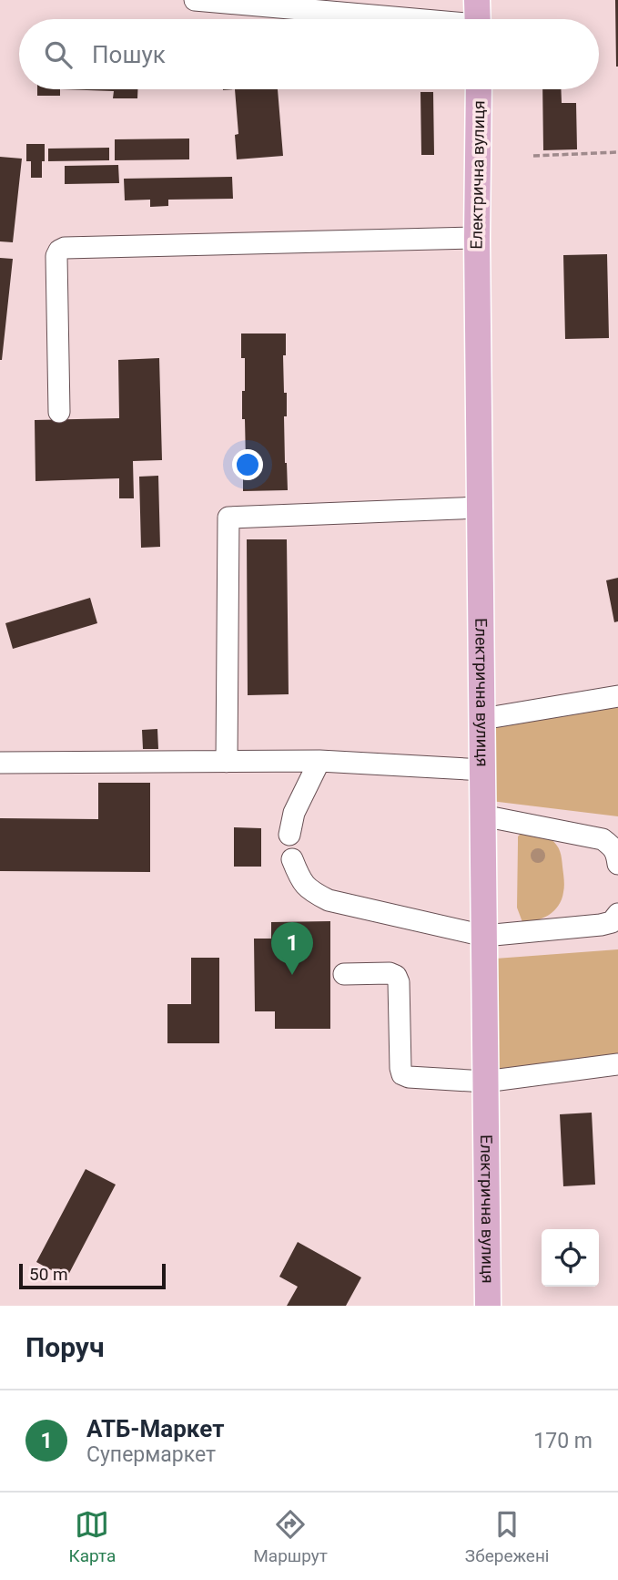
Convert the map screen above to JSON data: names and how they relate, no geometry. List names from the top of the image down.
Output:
{
  "streets": {
    "main road": ["Електрична вулиця"]
  },
  "scale_bar": "50 m",
  "page": {
    "search": "Пошук",
    "pins": "1",
    "scale": "50 m",
    "heading": "Поруч",
    "list": [
      {
        "mark": "1",
        "name": "АТБ-Маркет",
        "note": "Супермаркет",
        "value": "170 m"
      }
    ],
    "nav": ["Карта", "Маршрут", "Збережені"]
  }
}
